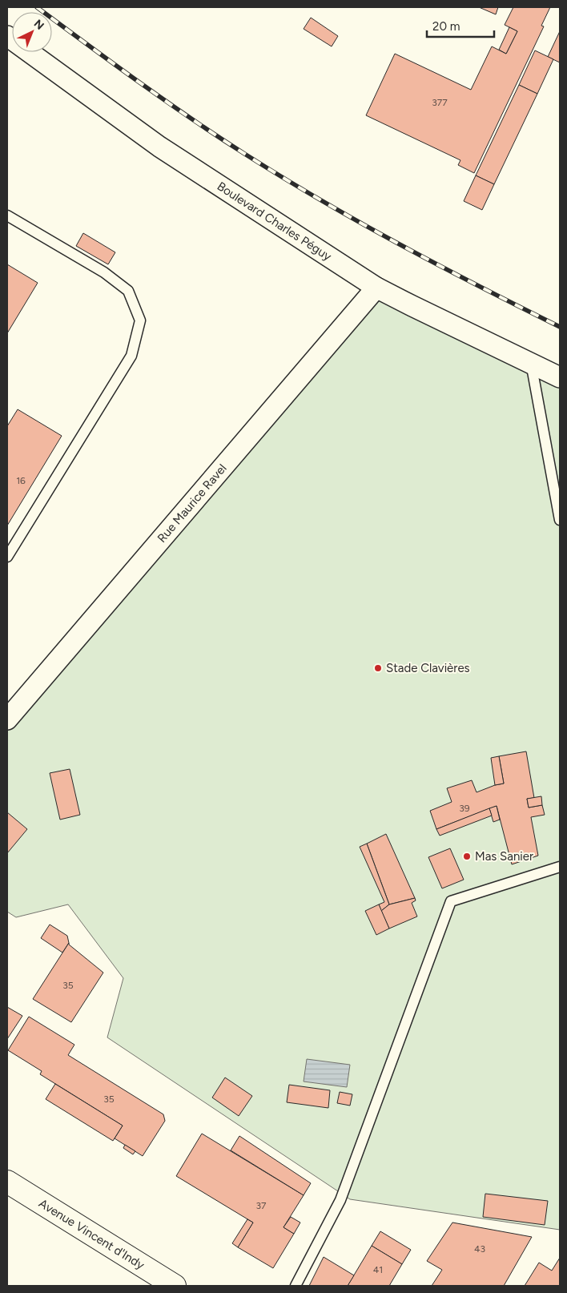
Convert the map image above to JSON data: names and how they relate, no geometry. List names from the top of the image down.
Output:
{
  "streets": {
    "street": ["Boulevard Charles Péguy", "Rue Maurice Ravel", "Avenue Vincent d'Indy"]
  },
  "crossings": [
    ["Boulevard Charles Péguy", "Rue Maurice Ravel"]
  ],
  "places": ["Stade Clavières", "Mas Sanier"],
  "house_numbers": [
    "377",
    "16",
    "39",
    "35",
    "35",
    "37",
    "43",
    "41"
  ],
  "scale_bar": "20 m",
  "north": "top right"
}
